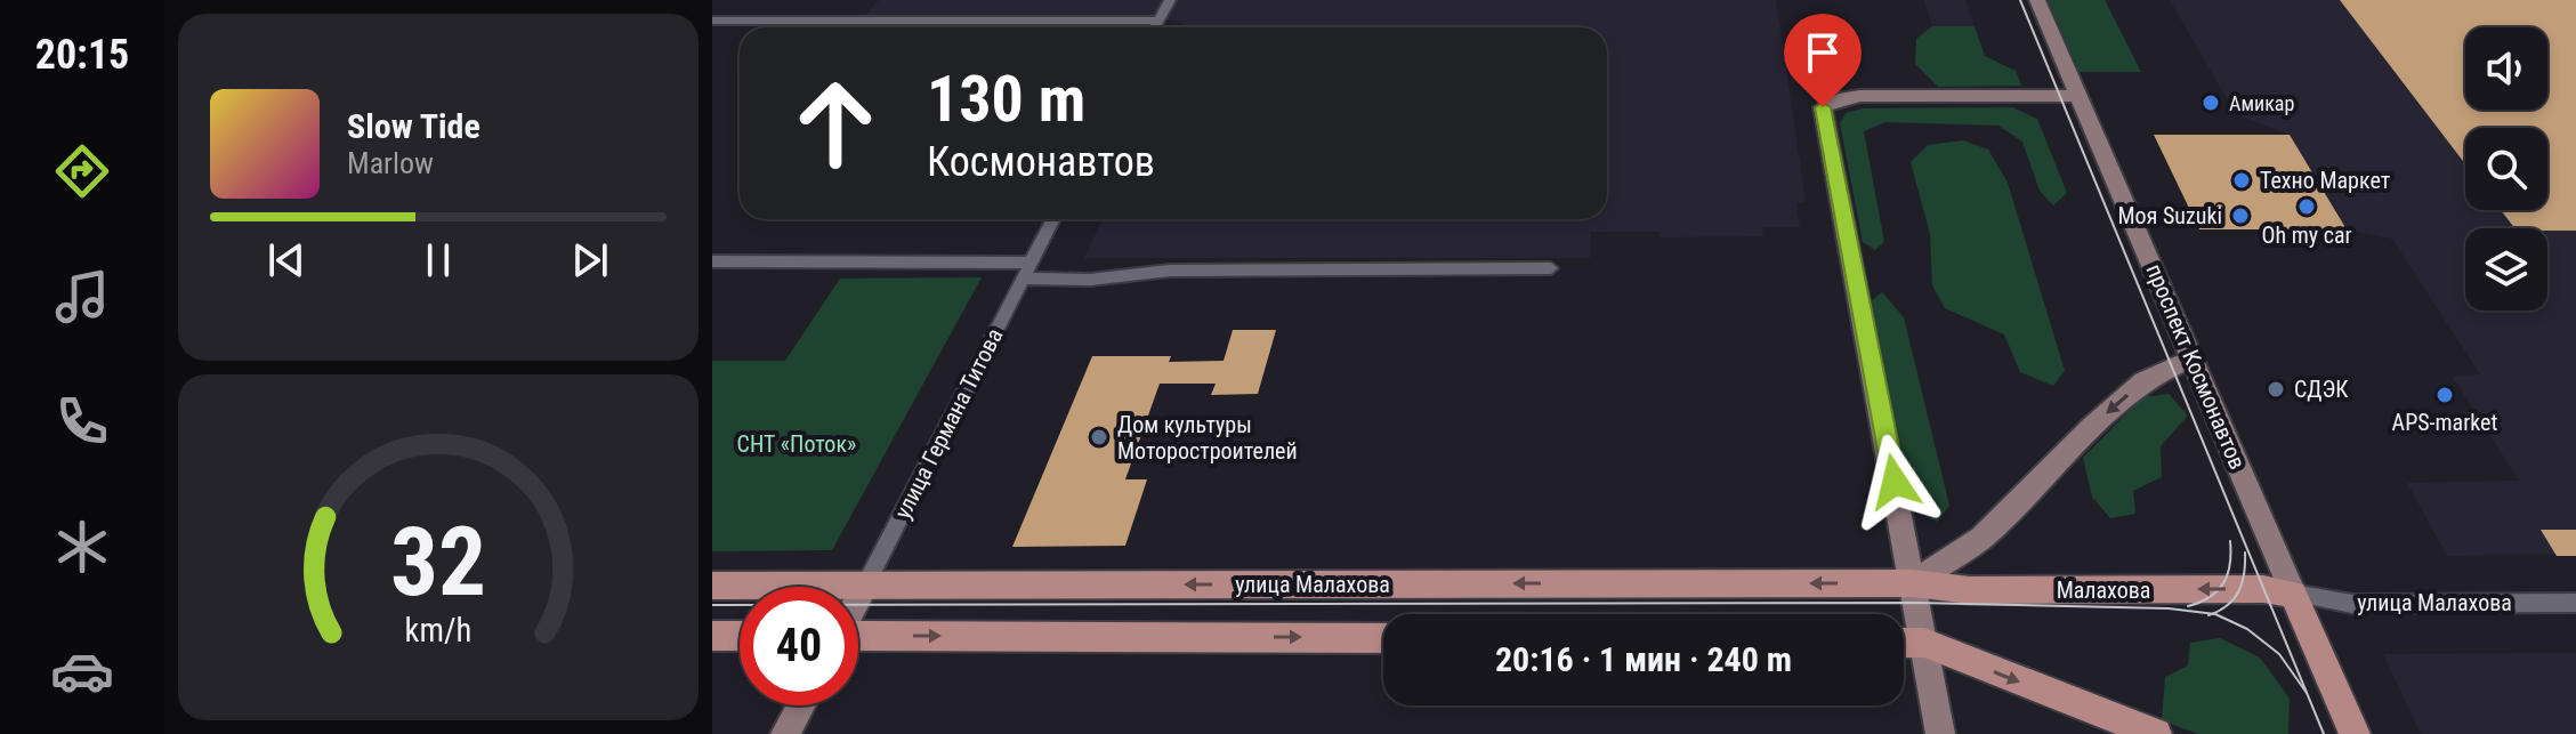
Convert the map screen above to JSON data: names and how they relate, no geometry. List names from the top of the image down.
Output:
{
  "streets": {
    "main road": [
      "проспект Космонавтов",
      "улица Германа Титова",
      "улица Малахова",
      "Малахова"
    ]
  },
  "crossings": [
    ["проспект Космонавтов", "улица Малахова"],
    ["проспект Космонавтов", "Малахова"],
    ["улица Германа Титова", "улица Малахова"],
    ["улица Малахова", "Малахова"]
  ],
  "parks": ["СНТ «Поток»"],
  "places": [
    "Амикар",
    "Техно Маркет",
    "Oh my car",
    "Моя Suzuki",
    "СДЭК",
    "АPS-market",
    "Дом культуры Моторостроителей"
  ],
  "page": {
    "tabs": "20:15",
    "turn": ["130 m", "Космонавтов"],
    "song": ["Slow Tide", "Marlow"],
    "limit": "40",
    "trip": "20:16 · 1 мин · 240 m",
    "gauge": ["32", "km/h"]
  }
}
